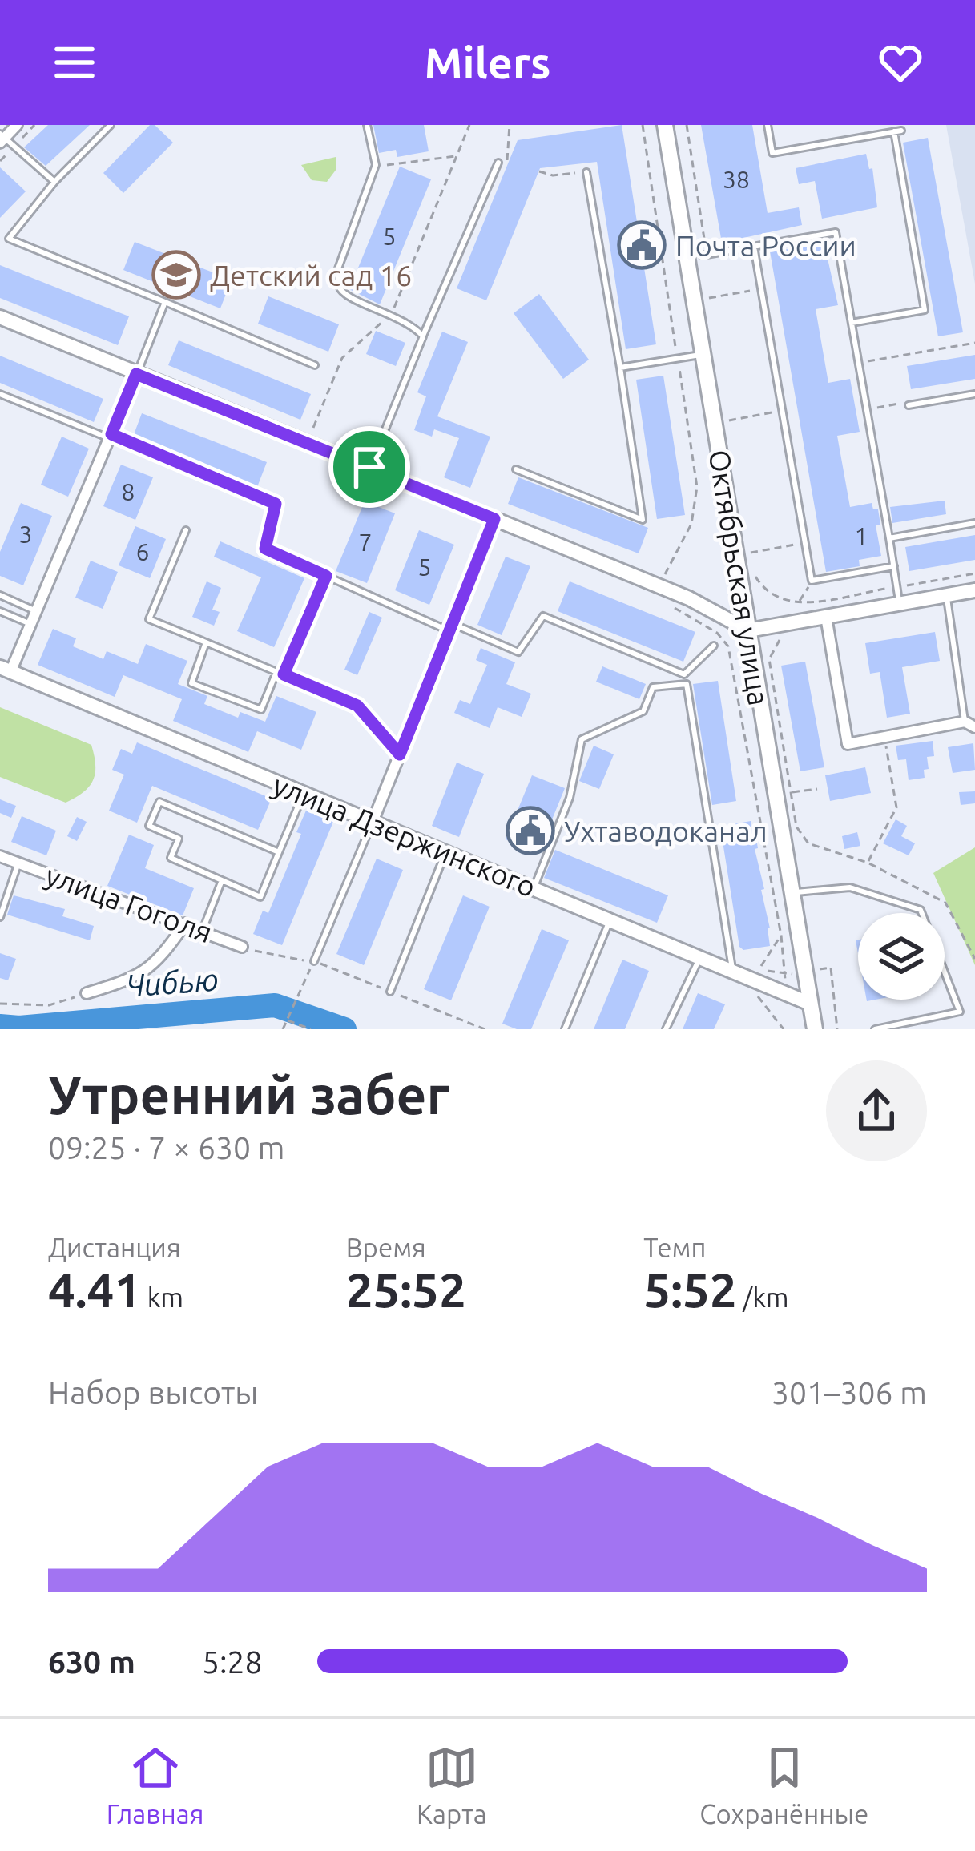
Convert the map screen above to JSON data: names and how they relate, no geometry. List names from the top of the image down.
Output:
{
  "streets": {
    "main road": ["Октябрьская улица"],
    "street": ["улица Дзержинского", "улица Гоголя"]
  },
  "crossings": [
    ["Октябрьская улица", "улица Дзержинского"]
  ],
  "water": ["Чибью"],
  "places": {
    "public building": ["Почта России", "Ухтаводоканал"],
    "school or university": ["Детский сад 16"]
  },
  "house_numbers": [
    "38",
    "5",
    "8",
    "3",
    "1",
    "7",
    "6",
    "5"
  ],
  "page": {
    "header": "Milers",
    "heading": ["Утренний забег", "09:25 · 7 × 630 m"],
    "stats": [
      ["Дистанция", "4.41 km"],
      ["Время", "25:52"],
      ["Темп", "5:52 /km"]
    ],
    "chart": ["Набор высоты", "301–306 m"],
    "list": [
      {
        "name": "630 m",
        "note": "5:28"
      }
    ],
    "tabs": ["Главная", "Карта", "Сохранённые"]
  }
}
